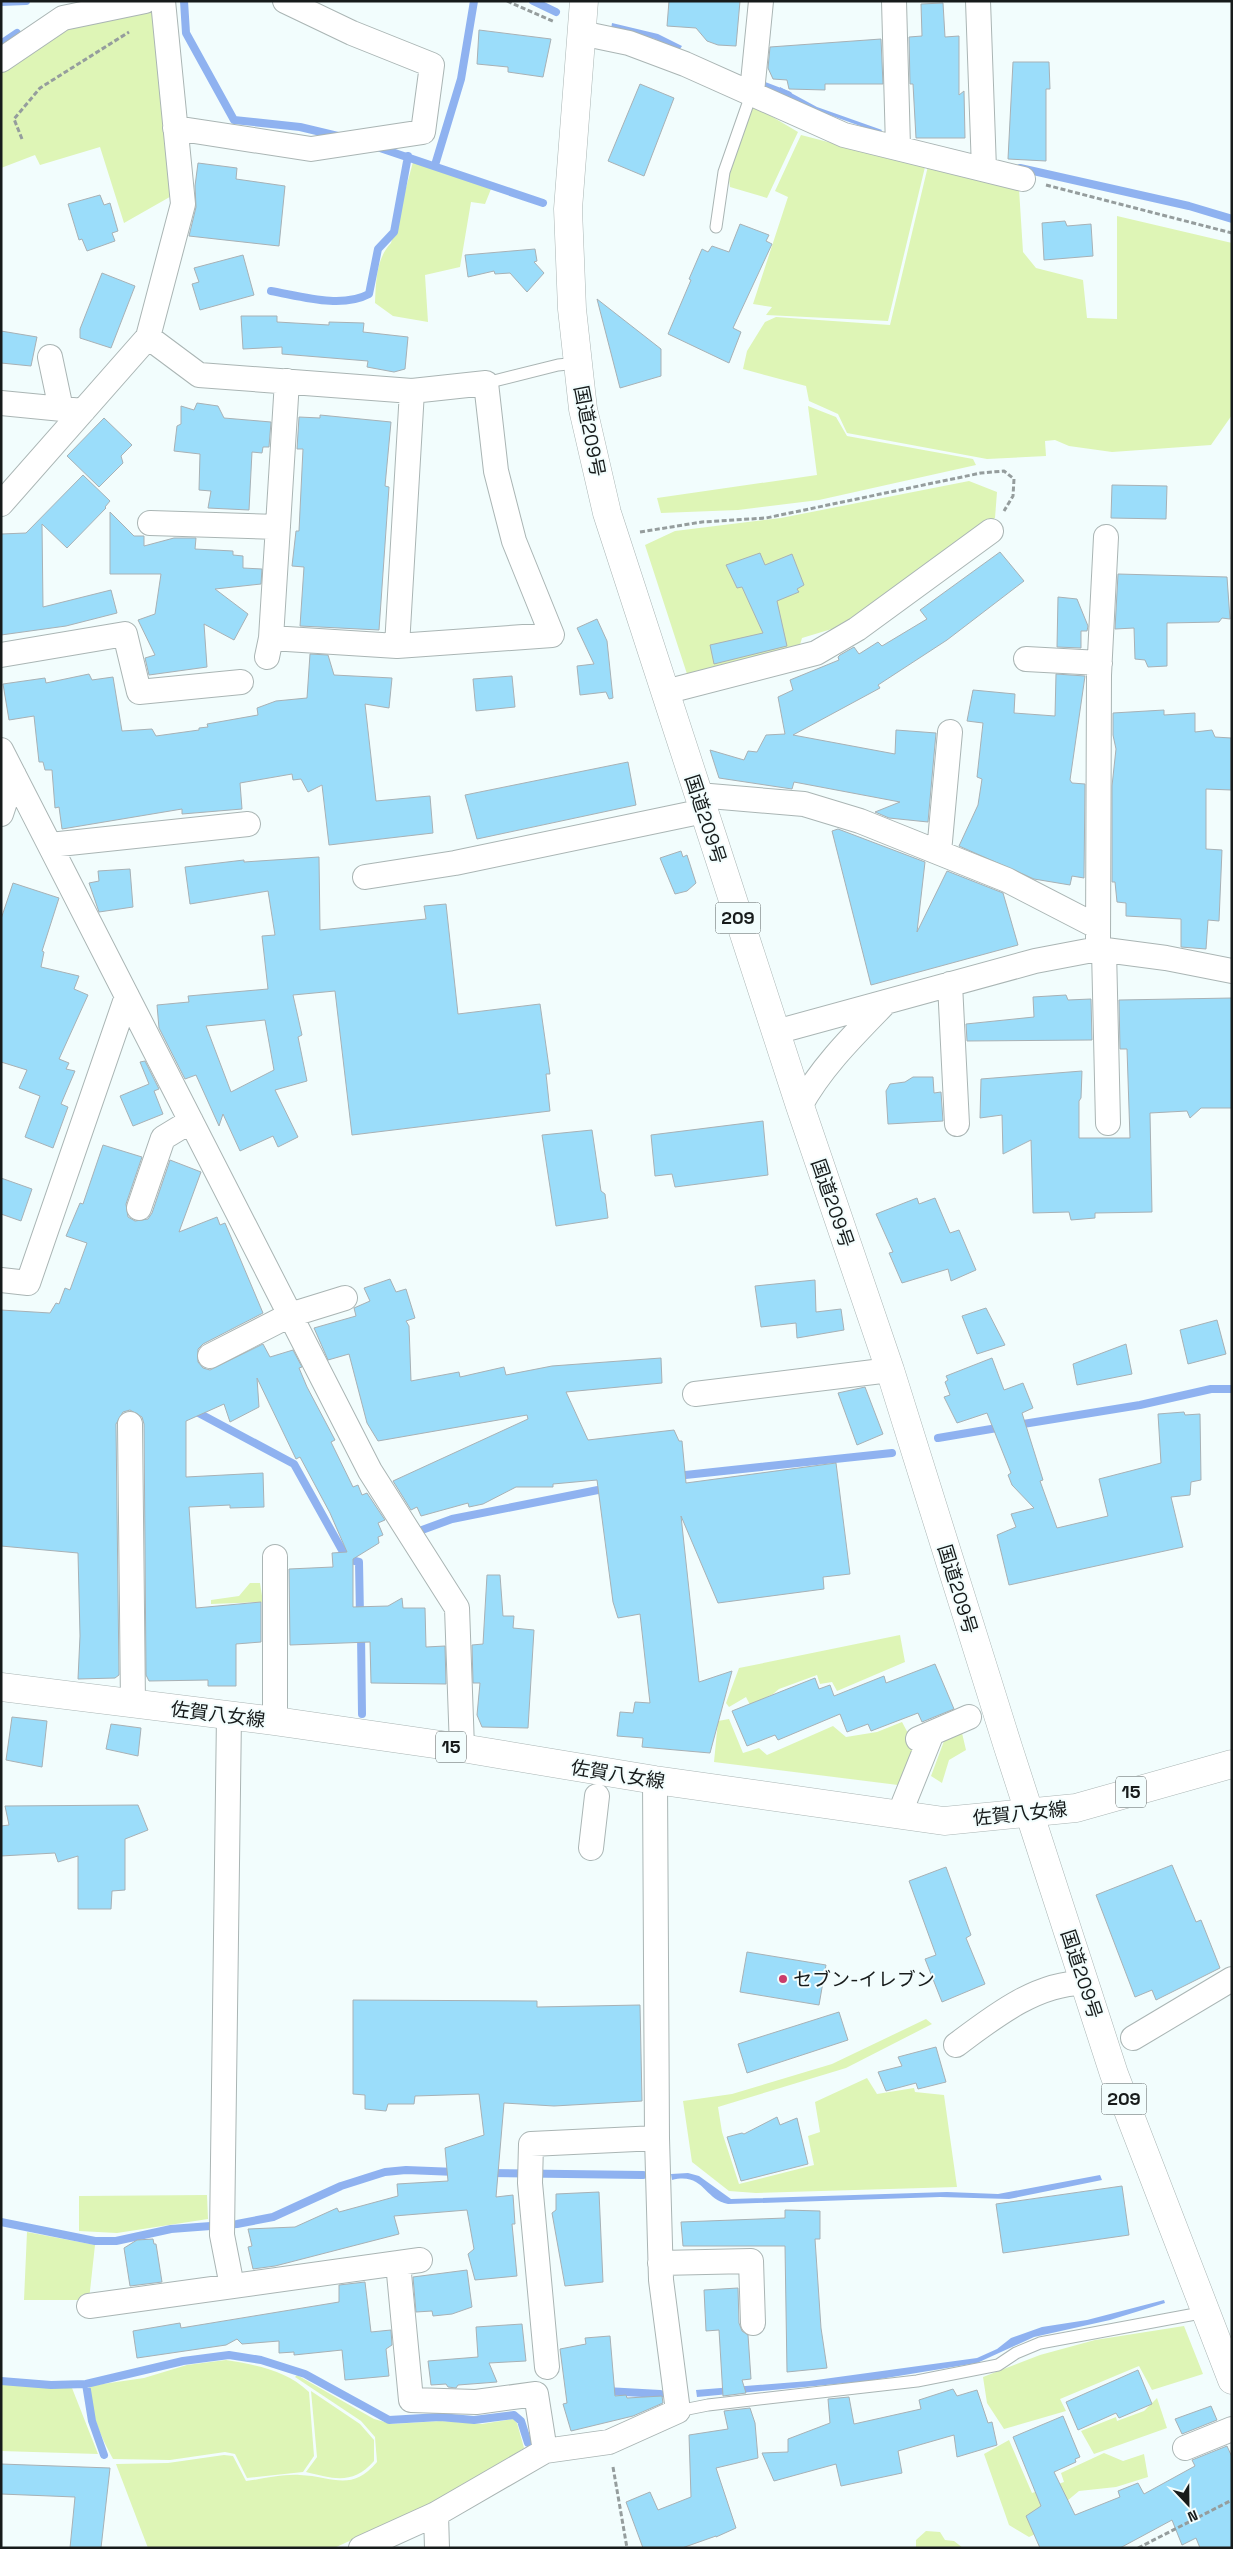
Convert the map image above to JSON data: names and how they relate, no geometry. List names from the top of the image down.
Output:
{
  "streets": {
    "main road": [
      "国道209号",
      "209",
      "佐賀八女線",
      "15"
    ]
  },
  "crossings": [
    ["国道209号", "佐賀八女線"]
  ],
  "places": ["セブン-イレブン"],
  "north": "bottom"
}
